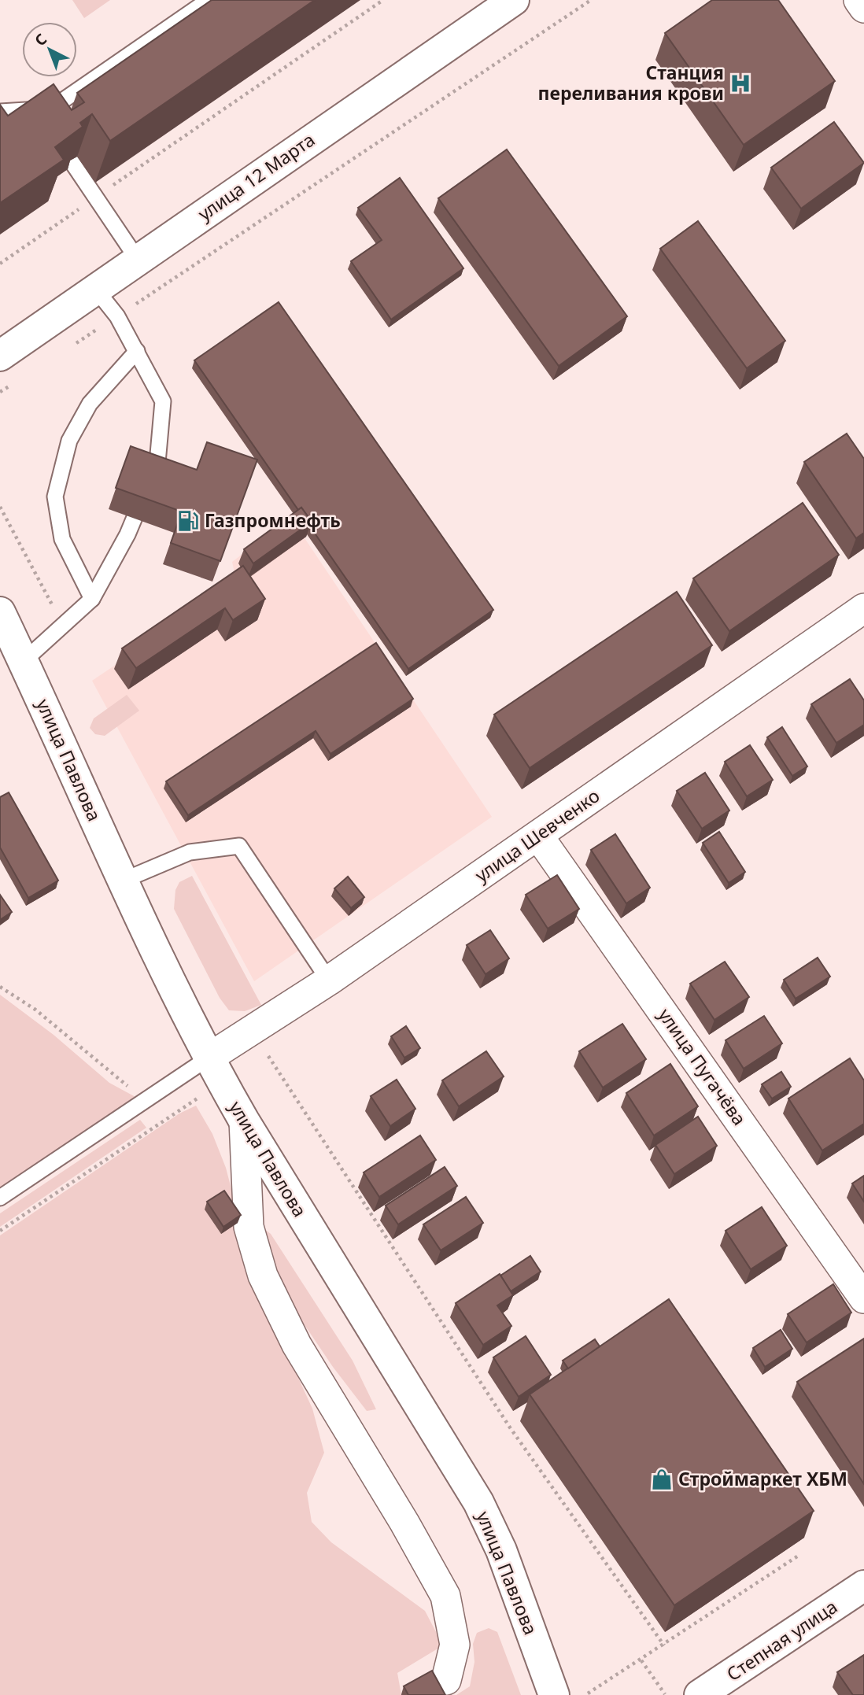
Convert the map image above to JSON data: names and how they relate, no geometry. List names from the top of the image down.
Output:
{
  "streets": {
    "main road": ["улица 12 Марта", "улица Павлова", "Степная улица"],
    "street": ["улица Шевченко", "улица Пугачёва"]
  },
  "crossings": [
    ["улица Павлова", "улица Шевченко"],
    ["улица Шевченко", "улица Пугачёва"]
  ],
  "places": {
    "hospital": ["Станция переливания крови"],
    "fuel station": ["Газпромнефть"],
    "shop": ["Строймаркет ХБМ"]
  },
  "north": "top left"
}
